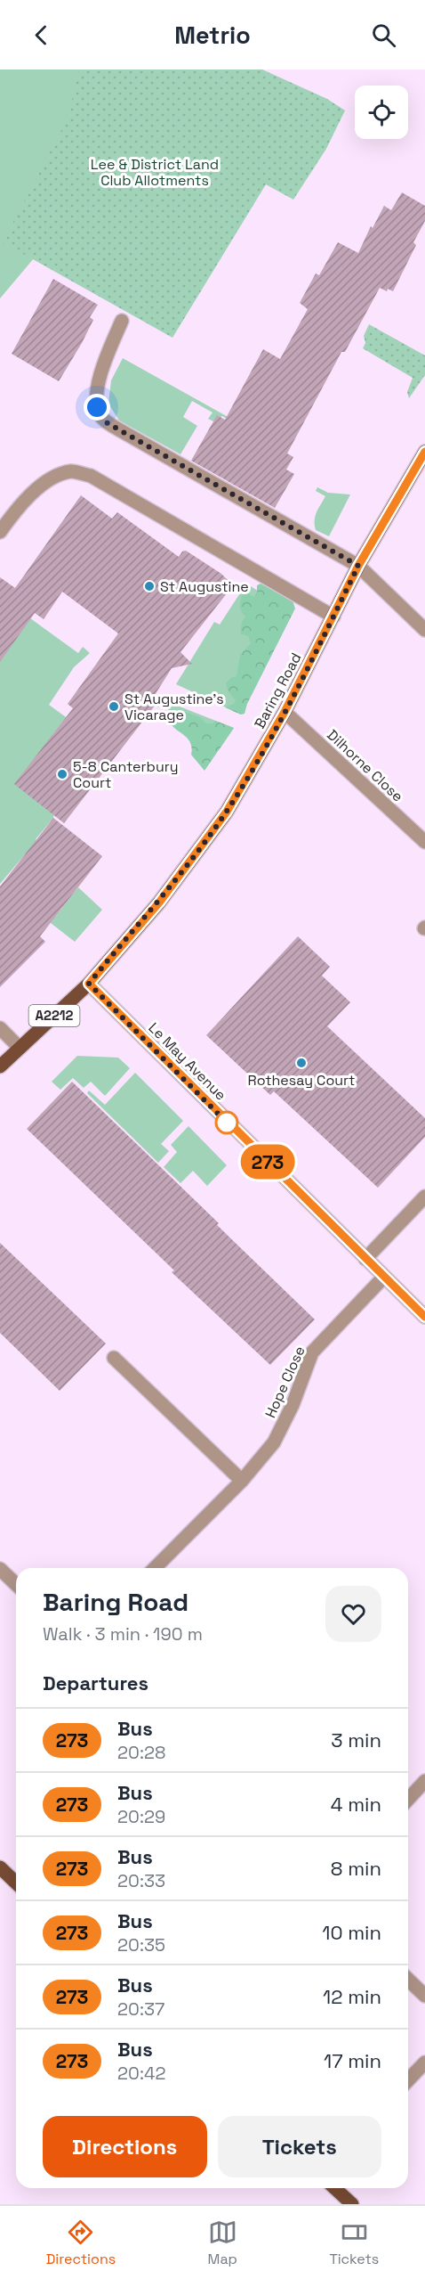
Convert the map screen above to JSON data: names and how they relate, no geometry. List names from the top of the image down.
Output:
{
  "streets": {
    "main road": ["Baring Road", "A2212"],
    "street": ["Dilhorne Close", "Le May Avenue", "Hope Close"]
  },
  "crossings": [
    ["Baring Road", "Dilhorne Close"],
    ["Baring Road", "Le May Avenue"],
    ["Le May Avenue", "Hope Close"]
  ],
  "parks": ["Lee & District Land Club Allotments"],
  "places": [
    "St Augustine",
    "St Augustine's Vicarage",
    "5-8 Canterbury Court",
    "Rothesay Court"
  ],
  "lines": ["bus line 273"],
  "page": {
    "header": "Metrio",
    "on_map": "273",
    "heading": [
      ["Baring Road", "Walk · 3 min · 190 m"],
      "Departures"
    ],
    "list": [
      {
        "mark": "273",
        "name": "Bus",
        "note": "20:28",
        "value": "3 min"
      },
      {
        "mark": "273",
        "name": "Bus",
        "note": "20:29",
        "value": "4 min"
      },
      {
        "mark": "273",
        "name": "Bus",
        "note": "20:33",
        "value": "8 min"
      },
      {
        "mark": "273",
        "name": "Bus",
        "note": "20:35",
        "value": "10 min"
      },
      {
        "mark": "273",
        "name": "Bus",
        "note": "20:37",
        "value": "12 min"
      },
      {
        "mark": "273",
        "name": "Bus",
        "note": "20:42",
        "value": "17 min"
      }
    ],
    "buttons": ["Directions", "Tickets"],
    "tabs": ["Directions", "Map", "Tickets"]
  }
}
